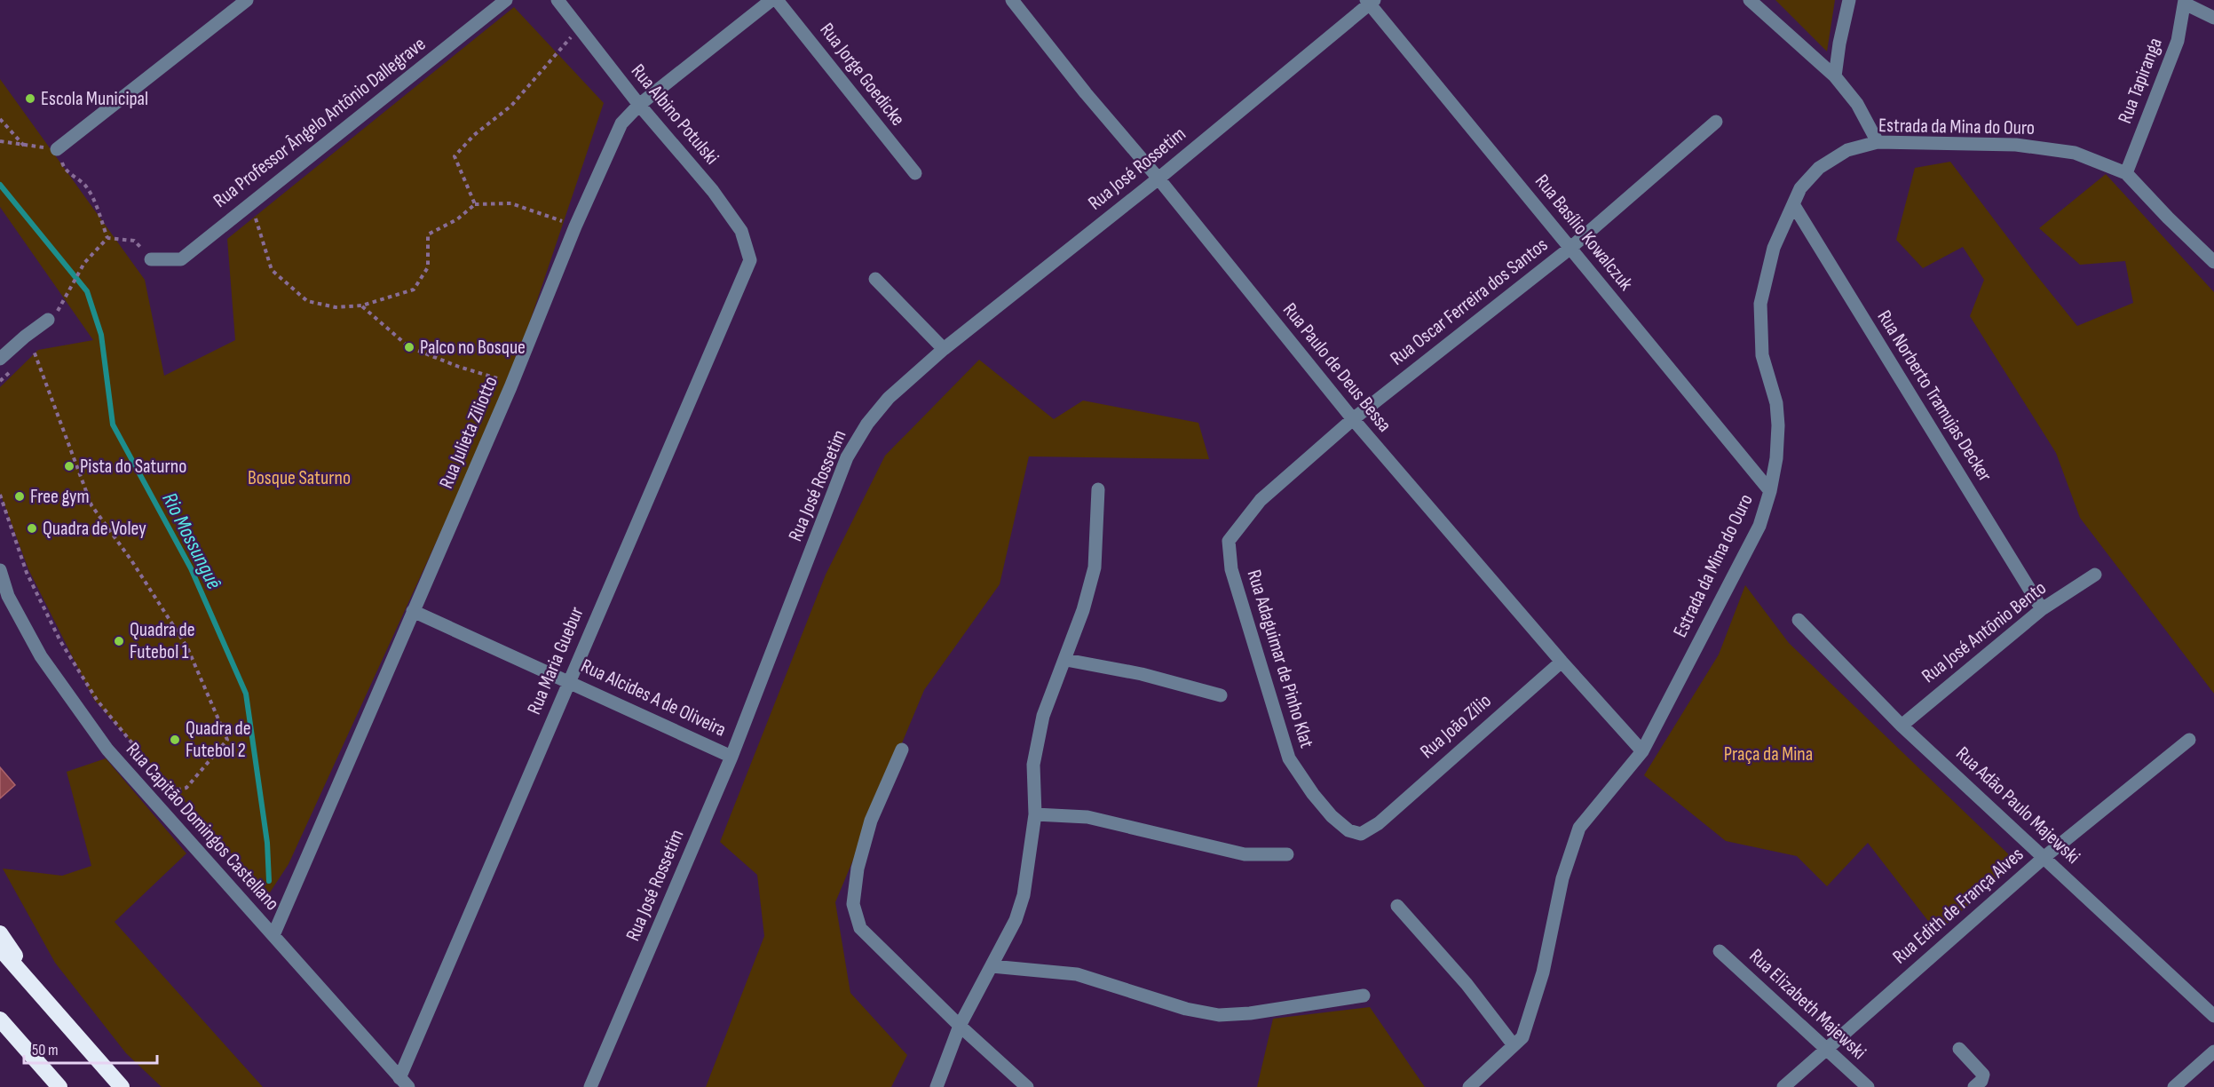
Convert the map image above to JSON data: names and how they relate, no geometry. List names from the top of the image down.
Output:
{
  "streets": {
    "street": [
      "Rua Jorge Goedicke",
      "Rua Tapiranga",
      "Rua Albino Potulski",
      "Rua Professor Ângelo Antônio Dallegrave",
      "Estrada da Mina do Ouro",
      "Rua José Rossetim",
      "Rua Basílio Kowalczuk",
      "Rua Oscar Ferreira dos Santos",
      "Rua Paulo de Deus Bessa",
      "Rua Norberto Tramujas Decker",
      "Rua Julieta Ziliotto",
      "Rua José Antônio Bento",
      "Rua Adaguimar de Pinho Klat",
      "Rua Maria Guebur",
      "Rua Alcides A de Oliveira",
      "Rua João Zílio",
      "Rua Adão Paulo Majewski",
      "Rua Capitão Domingos Castellano",
      "Rua Edith de França Alves",
      "Rua Elizabeth Majewski"
    ]
  },
  "crossings": [
    ["Rua Tapiranga", "Estrada da Mina do Ouro"],
    ["Rua Albino Potulski", "Rua Julieta Ziliotto"],
    ["Rua Albino Potulski", "Rua Maria Guebur"],
    ["Estrada da Mina do Ouro", "Rua Basílio Kowalczuk"],
    ["Estrada da Mina do Ouro", "Rua Paulo de Deus Bessa"],
    ["Estrada da Mina do Ouro", "Rua Norberto Tramujas Decker"],
    ["Rua José Rossetim", "Rua Basílio Kowalczuk"],
    ["Rua José Rossetim", "Rua Paulo de Deus Bessa"],
    ["Rua José Rossetim", "Rua Alcides A de Oliveira"],
    ["Rua Basílio Kowalczuk", "Rua Oscar Ferreira dos Santos"],
    ["Rua Oscar Ferreira dos Santos", "Rua Paulo de Deus Bessa"],
    ["Rua Oscar Ferreira dos Santos", "Rua Adaguimar de Pinho Klat"],
    ["Rua Paulo de Deus Bessa", "Rua João Zílio"],
    ["Rua Norberto Tramujas Decker", "Rua José Antônio Bento"],
    ["Rua Julieta Ziliotto", "Rua Alcides A de Oliveira"],
    ["Rua Julieta Ziliotto", "Rua Capitão Domingos Castellano"],
    ["Rua José Antônio Bento", "Rua Adão Paulo Majewski"],
    ["Rua Adaguimar de Pinho Klat", "Rua João Zílio"],
    ["Rua Maria Guebur", "Rua Alcides A de Oliveira"],
    ["Rua Maria Guebur", "Rua Capitão Domingos Castellano"],
    ["Rua Adão Paulo Majewski", "Rua Edith de França Alves"],
    ["Rua Edith de França Alves", "Rua Elizabeth Majewski"]
  ],
  "water": ["Rio Mossunguê"],
  "parks": ["Bosque Saturno", "Praça da Mina"],
  "places": [
    "Escola Municipal",
    "Palco no Bosque",
    "Pista do Saturno",
    "Free gym",
    "Quadra de Voley",
    "Quadra de Futebol 1",
    "Quadra de Futebol 2"
  ],
  "scale_bar": "50 m"
}
